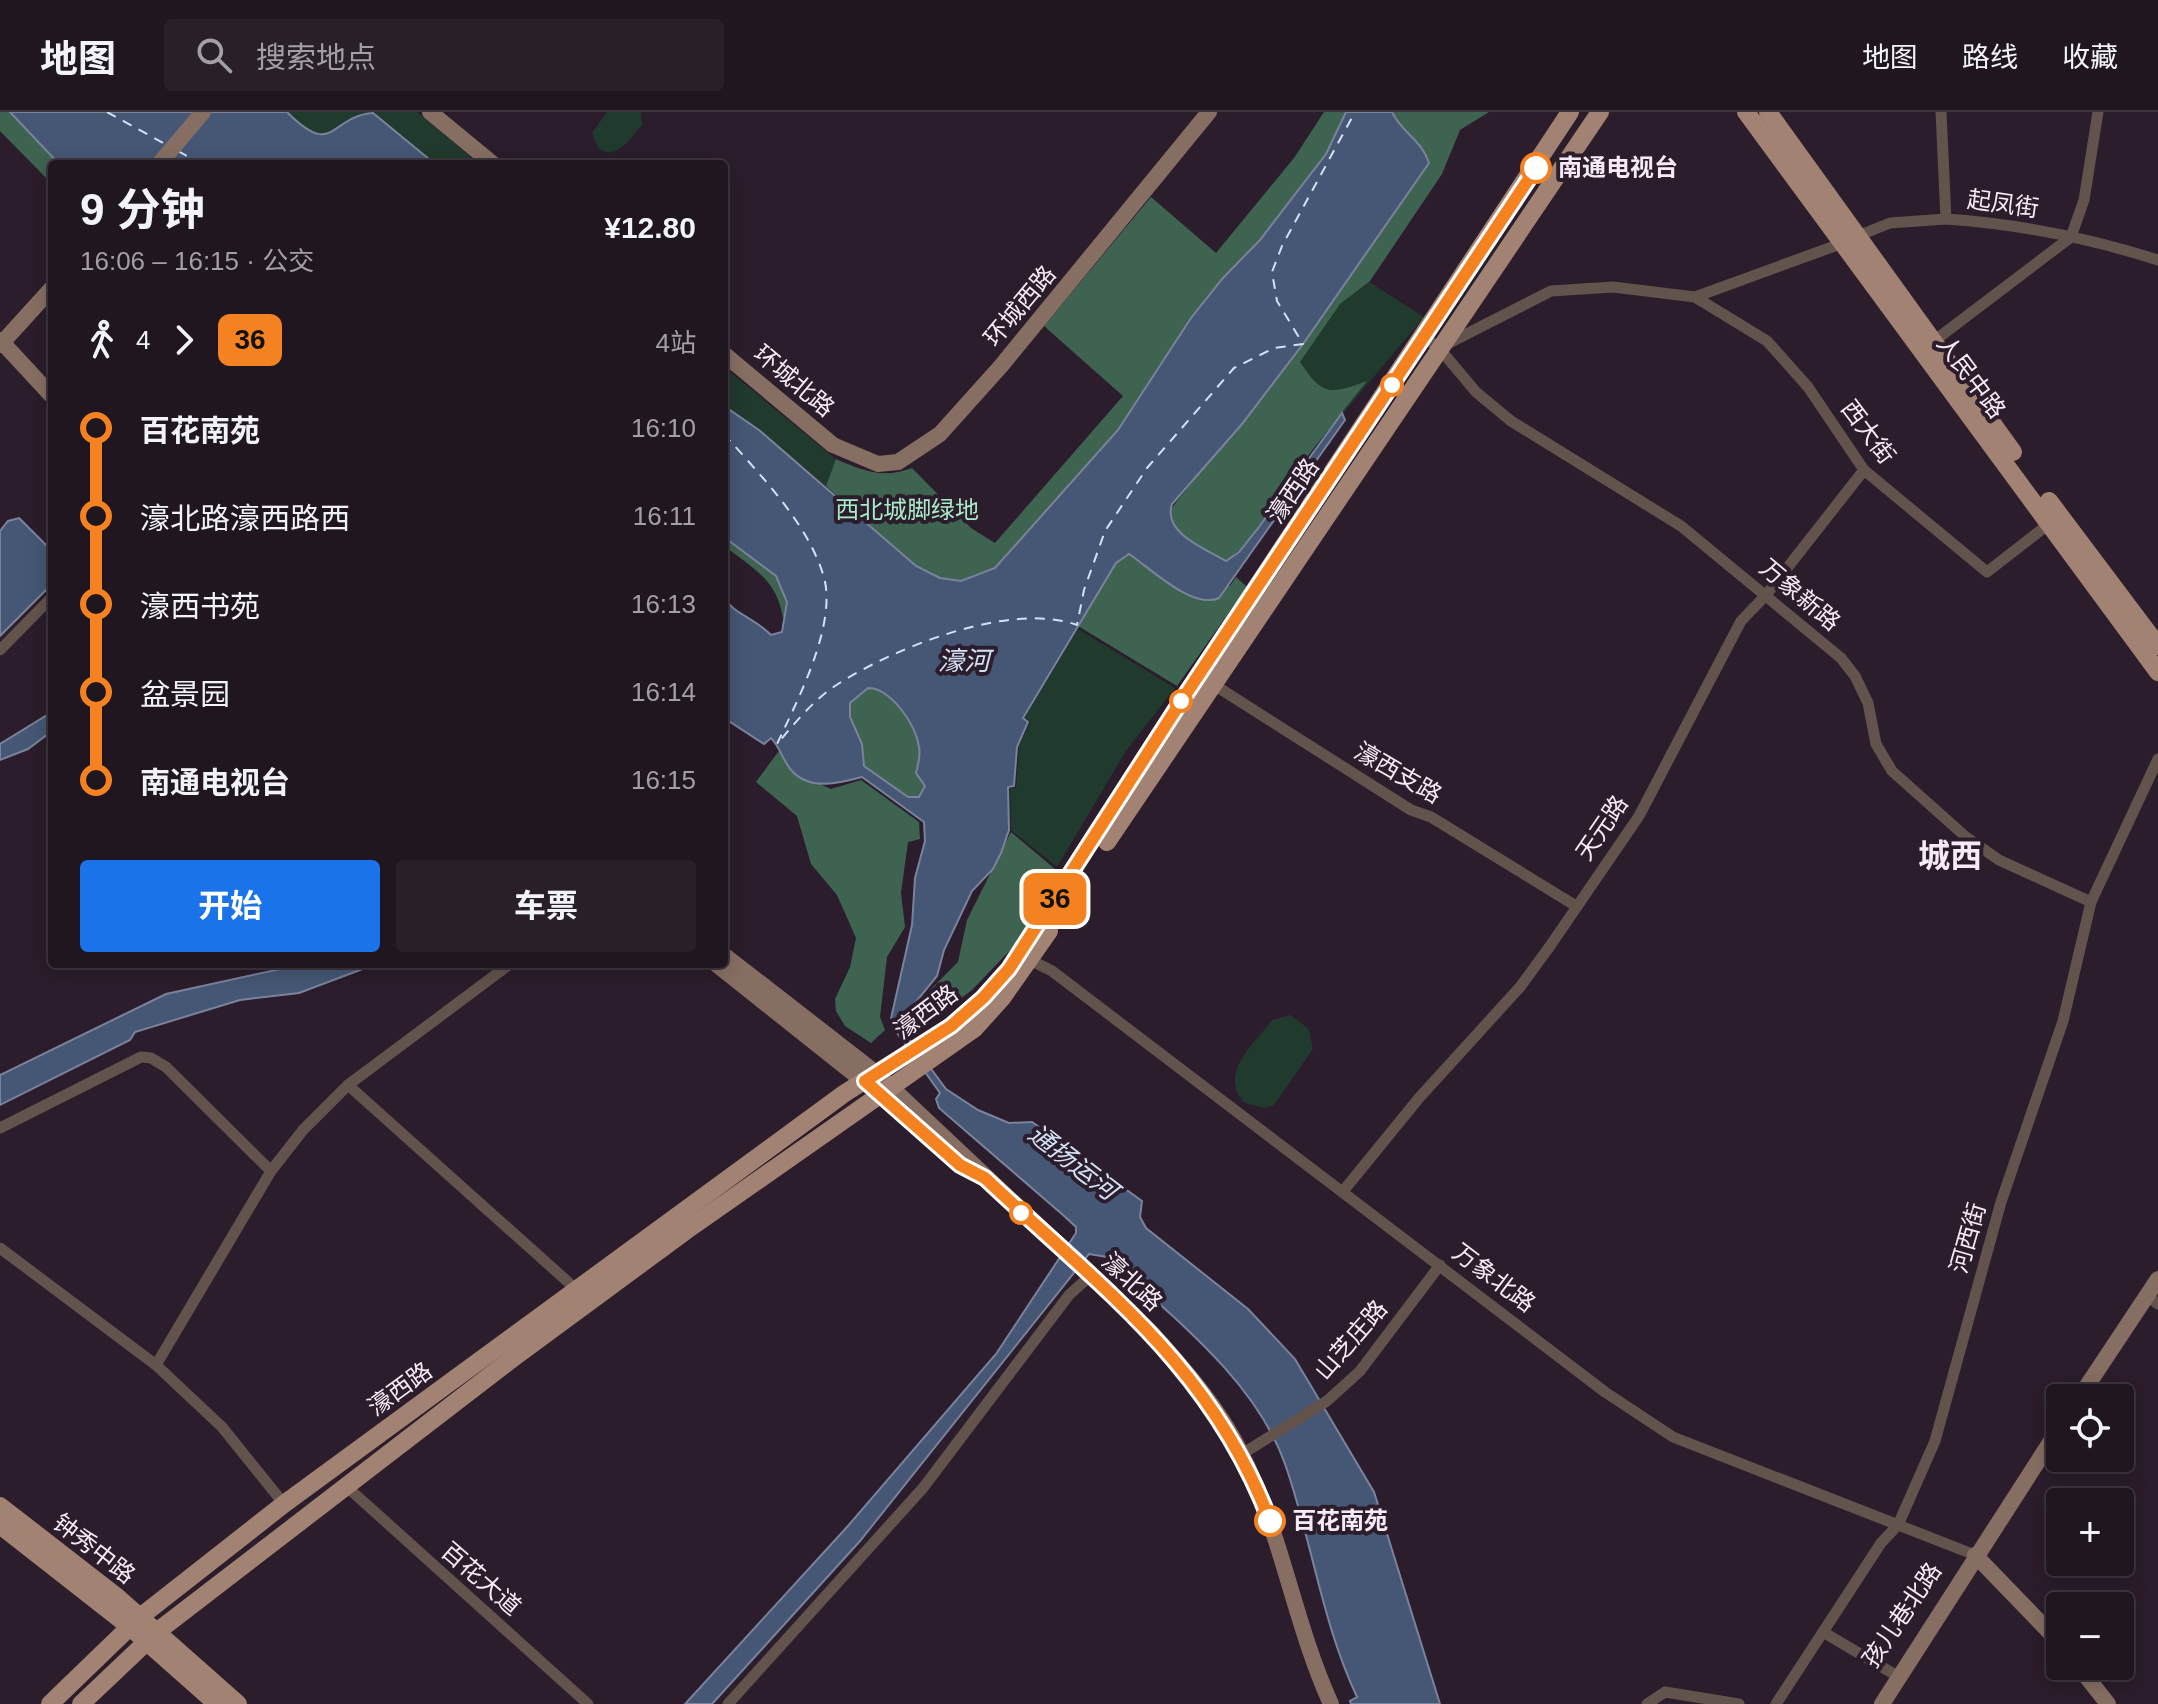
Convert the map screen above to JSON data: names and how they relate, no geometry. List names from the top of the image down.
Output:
{
  "streets": {
    "main road": ["人民中路", "濠西路", "钟秀中路"],
    "street": [
      "起凤街",
      "环城西路",
      "环城北路",
      "西大街",
      "万象新路",
      "濠西支路",
      "天元路",
      "河西街",
      "万象北路",
      "濠北路",
      "山芝庄路",
      "百花大道",
      "孩儿巷北路"
    ]
  },
  "crossings": [
    ["环城西路", "环城北路"],
    ["人民中路", "西大街"],
    ["西大街", "天元路"],
    ["濠西路", "万象新路"],
    ["濠西路", "濠西支路"],
    ["濠西路", "万象北路"],
    ["濠西路", "濠北路"],
    ["濠西路", "钟秀中路"],
    ["濠西路", "百花大道"],
    ["万象新路", "天元路"],
    ["万象新路", "河西街"],
    ["濠西支路", "天元路"],
    ["天元路", "万象北路"],
    ["河西街", "万象北路"],
    ["万象北路", "山芝庄路"],
    ["万象北路", "孩儿巷北路"],
    ["濠北路", "山芝庄路"]
  ],
  "districts": ["城西"],
  "water": ["濠河", "通扬运河"],
  "parks": ["西北城脚绿地"],
  "places": ["南通电视台", "百花南苑"],
  "lines": ["bus line 36"],
  "page": {
    "header": "地图",
    "search": "搜索地点",
    "nav": ["地图", "路线", "收藏"],
    "on_map": "36",
    "heading": ["9 分钟", "16:06 – 16:15 · 公交", "¥12.80"],
    "legs": ["4", "36", "4站"],
    "list": [
      {
        "name": "百花南苑",
        "value": "16:10"
      },
      {
        "name": "濠北路濠西路西",
        "value": "16:11"
      },
      {
        "name": "濠西书苑",
        "value": "16:13"
      },
      {
        "name": "盆景园",
        "value": "16:14"
      },
      {
        "name": "南通电视台",
        "value": "16:15"
      }
    ],
    "buttons": ["开始", "车票"],
    "map_buttons": ["+", "−"]
  }
}
